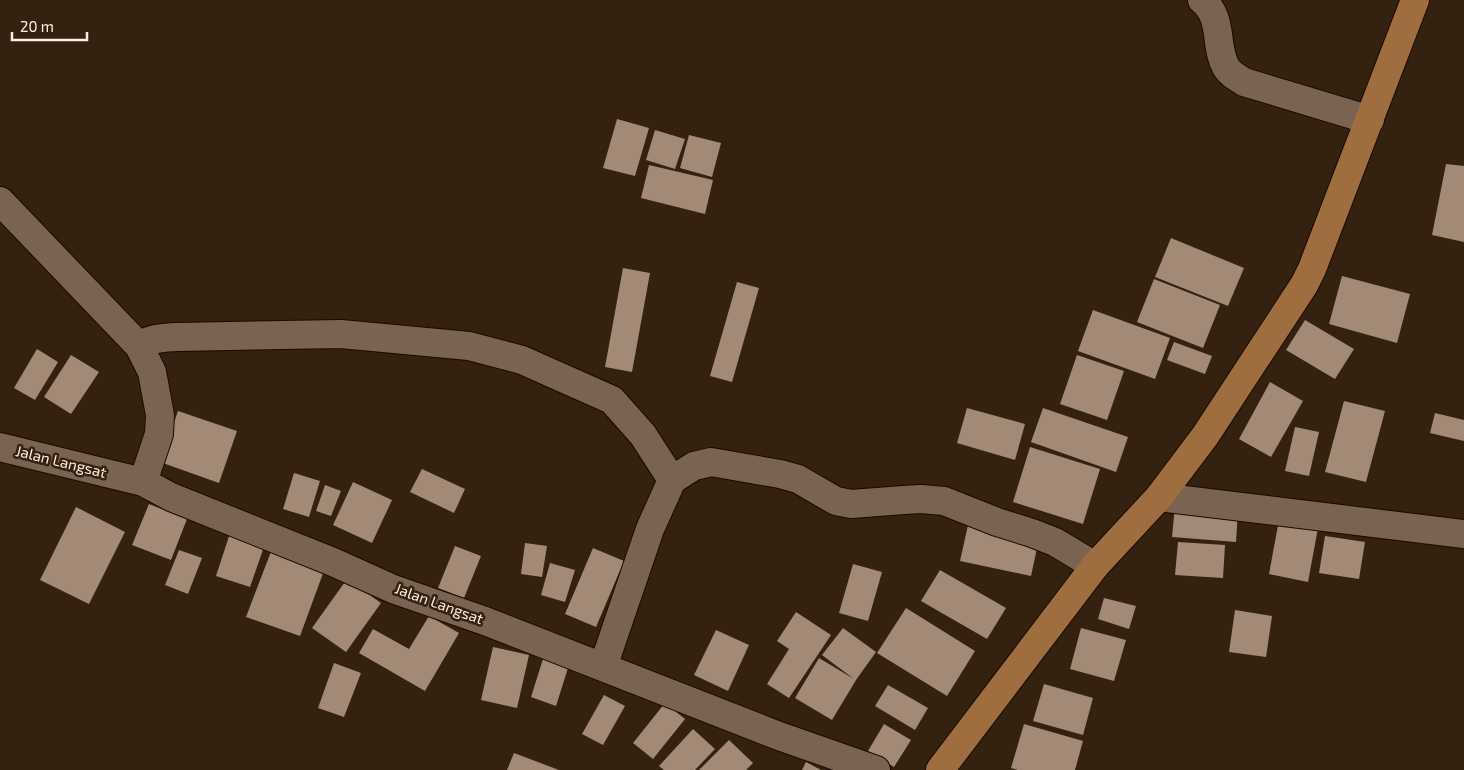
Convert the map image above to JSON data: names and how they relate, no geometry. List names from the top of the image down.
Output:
{
  "streets": {
    "street": ["Jalan Langsat"]
  },
  "scale_bar": "20 m"
}
